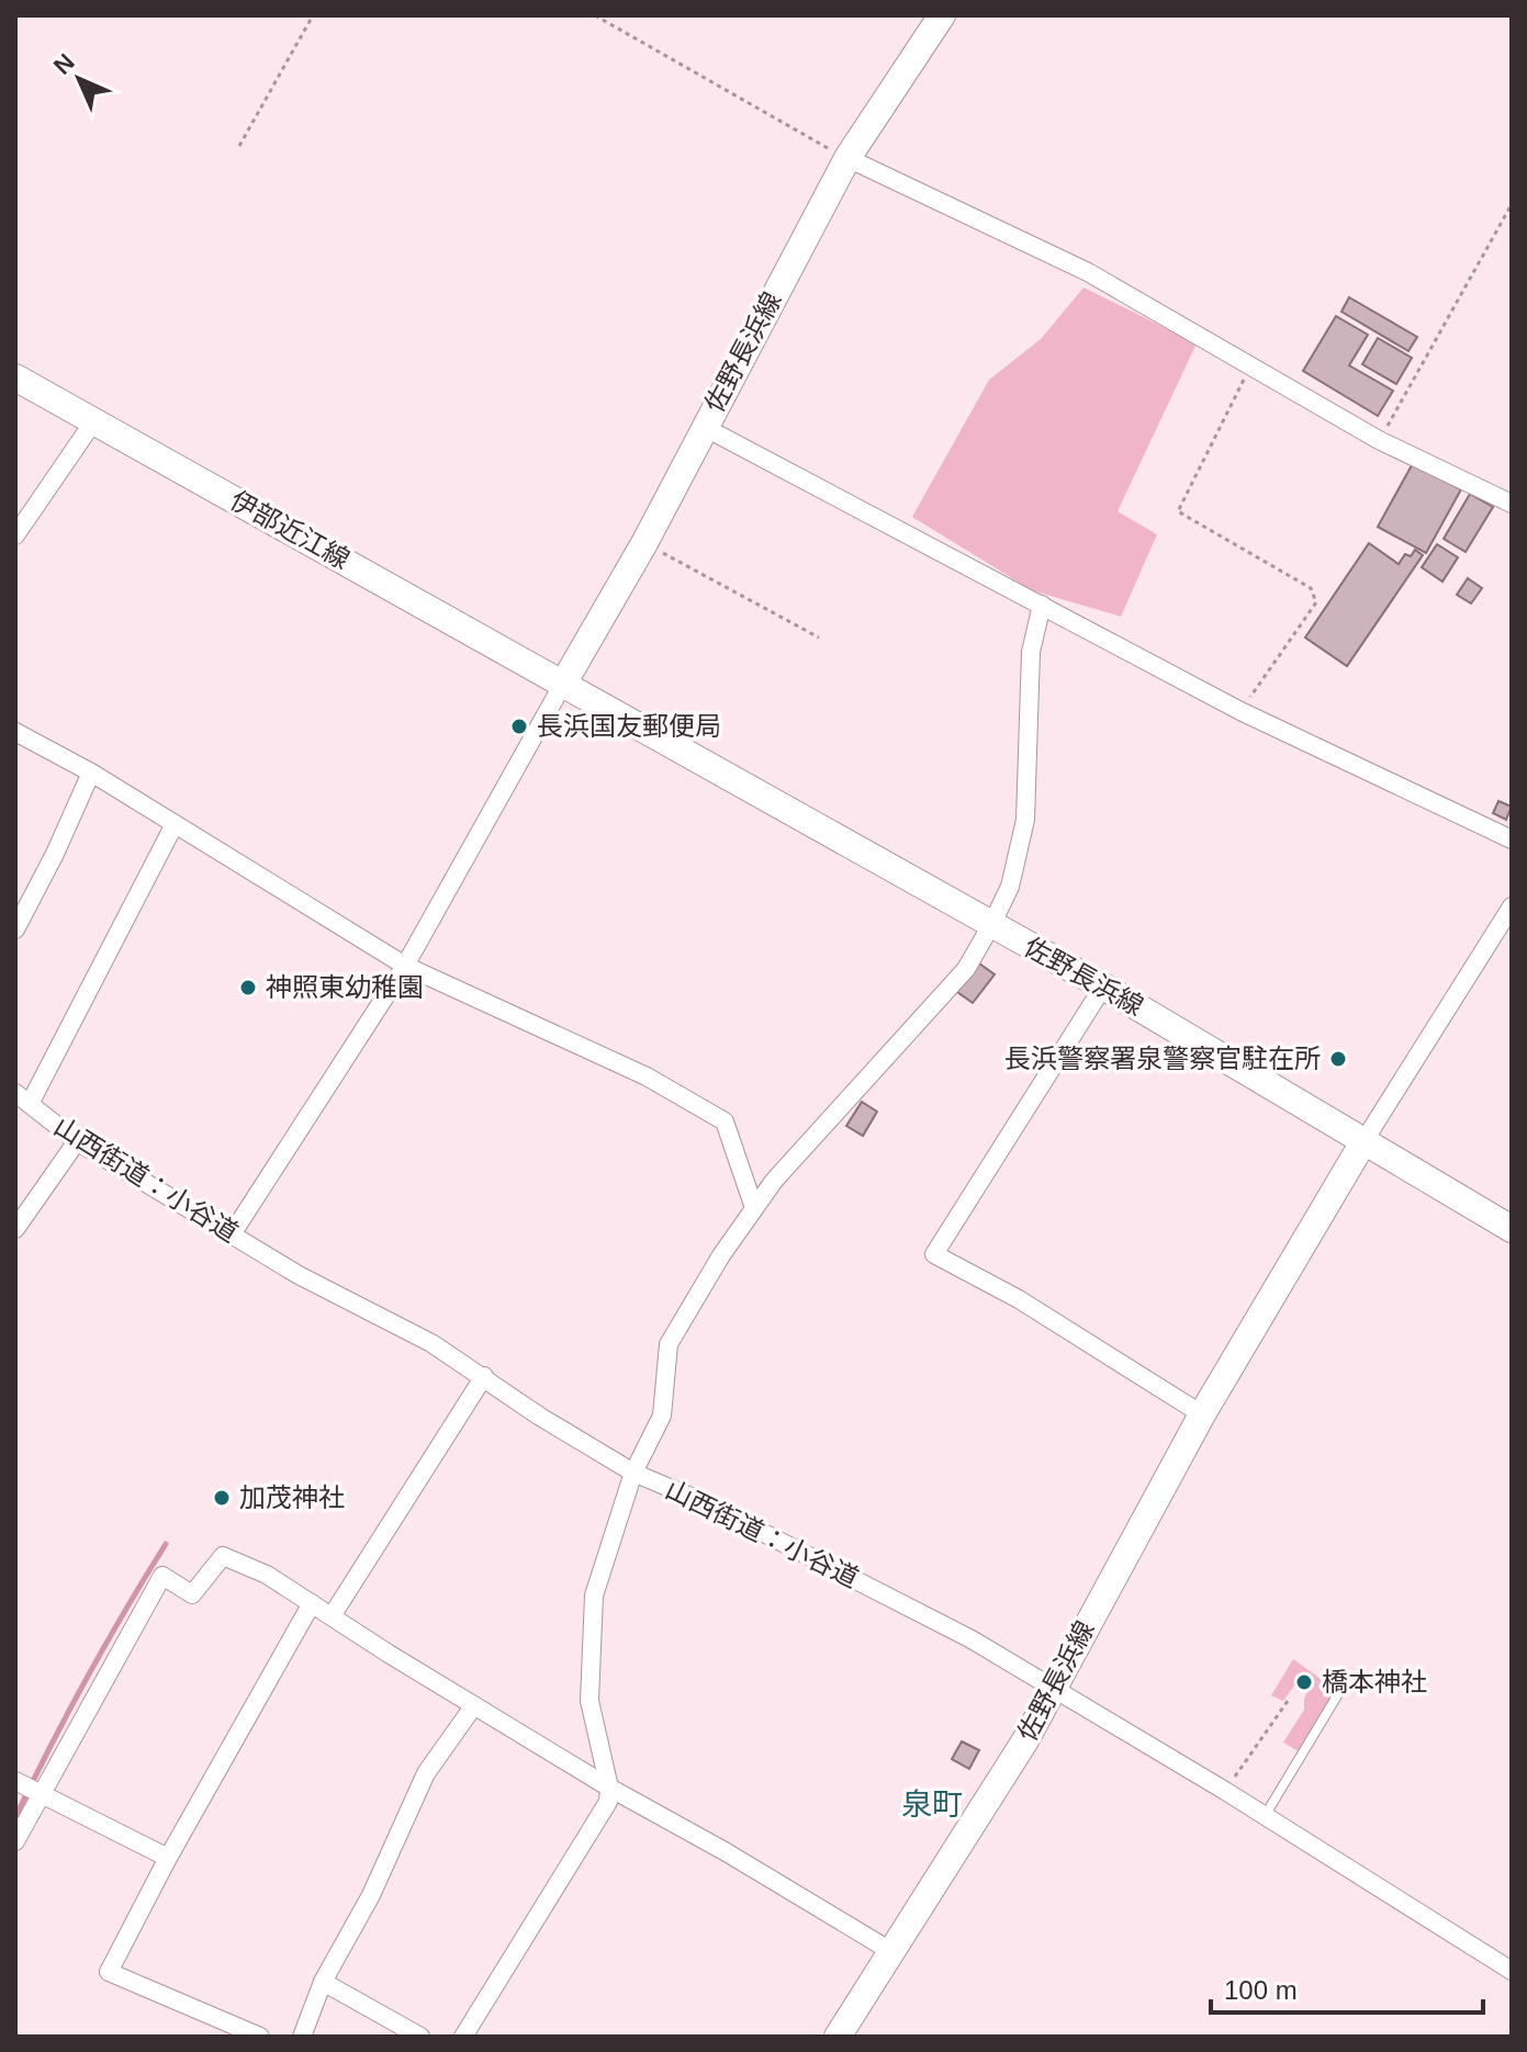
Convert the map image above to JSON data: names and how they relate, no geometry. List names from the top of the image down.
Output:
{
  "streets": {
    "main road": ["佐野長浜線", "伊部近江線"],
    "street": ["山西街道：小谷道"]
  },
  "crossings": [
    ["佐野長浜線", "伊部近江線"],
    ["佐野長浜線", "山西街道：小谷道"]
  ],
  "districts": ["泉町"],
  "places": [
    "長浜国友郵便局",
    "神照東幼稚園",
    "長浜警察署泉警察官駐在所",
    "加茂神社",
    "橋本神社"
  ],
  "scale_bar": "100 m",
  "north": "top left"
}
